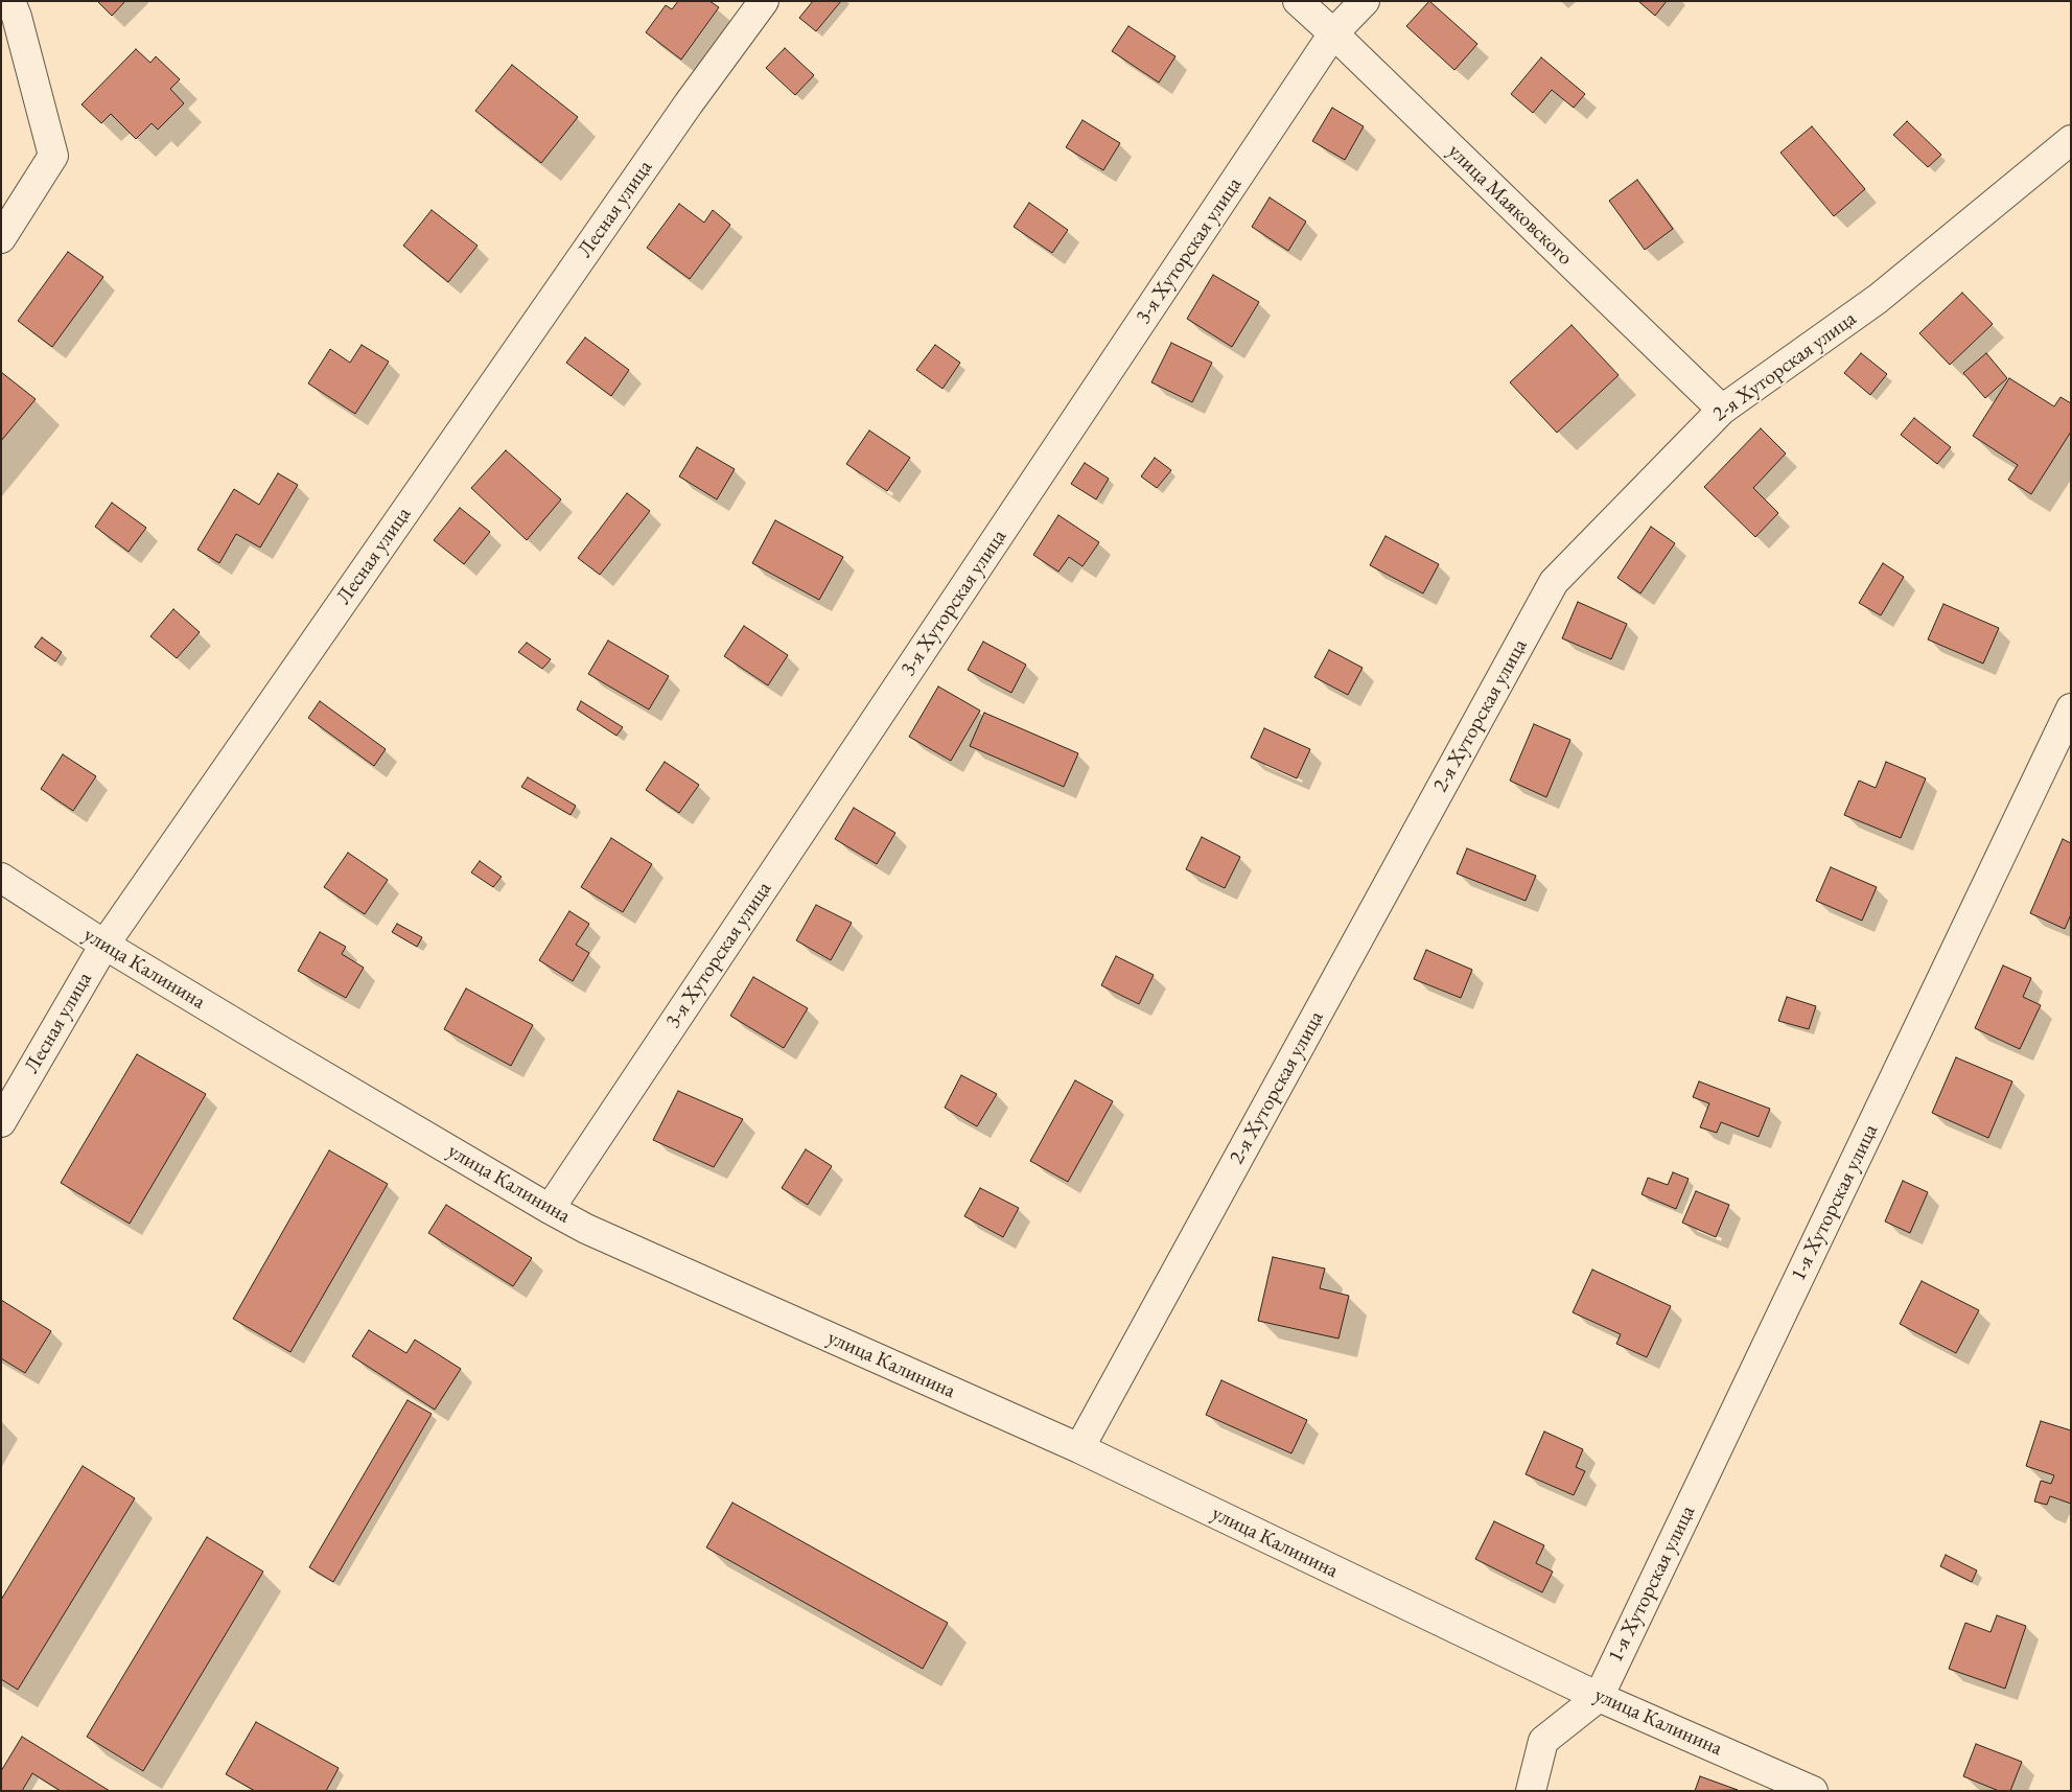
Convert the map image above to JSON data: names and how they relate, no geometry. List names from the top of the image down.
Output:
{
  "streets": {
    "street": [
      "улица Маяковского",
      "Лесная улица",
      "3-я Хуторская улица",
      "2-я Хуторская улица",
      "улица Калинина",
      "1-я Хуторская улица"
    ]
  },
  "crossings": [
    ["улица Маяковского", "3-я Хуторская улица"],
    ["улица Маяковского", "2-я Хуторская улица"],
    ["Лесная улица", "улица Калинина"],
    ["3-я Хуторская улица", "улица Калинина"],
    ["2-я Хуторская улица", "улица Калинина"],
    ["улица Калинина", "1-я Хуторская улица"]
  ]
}
